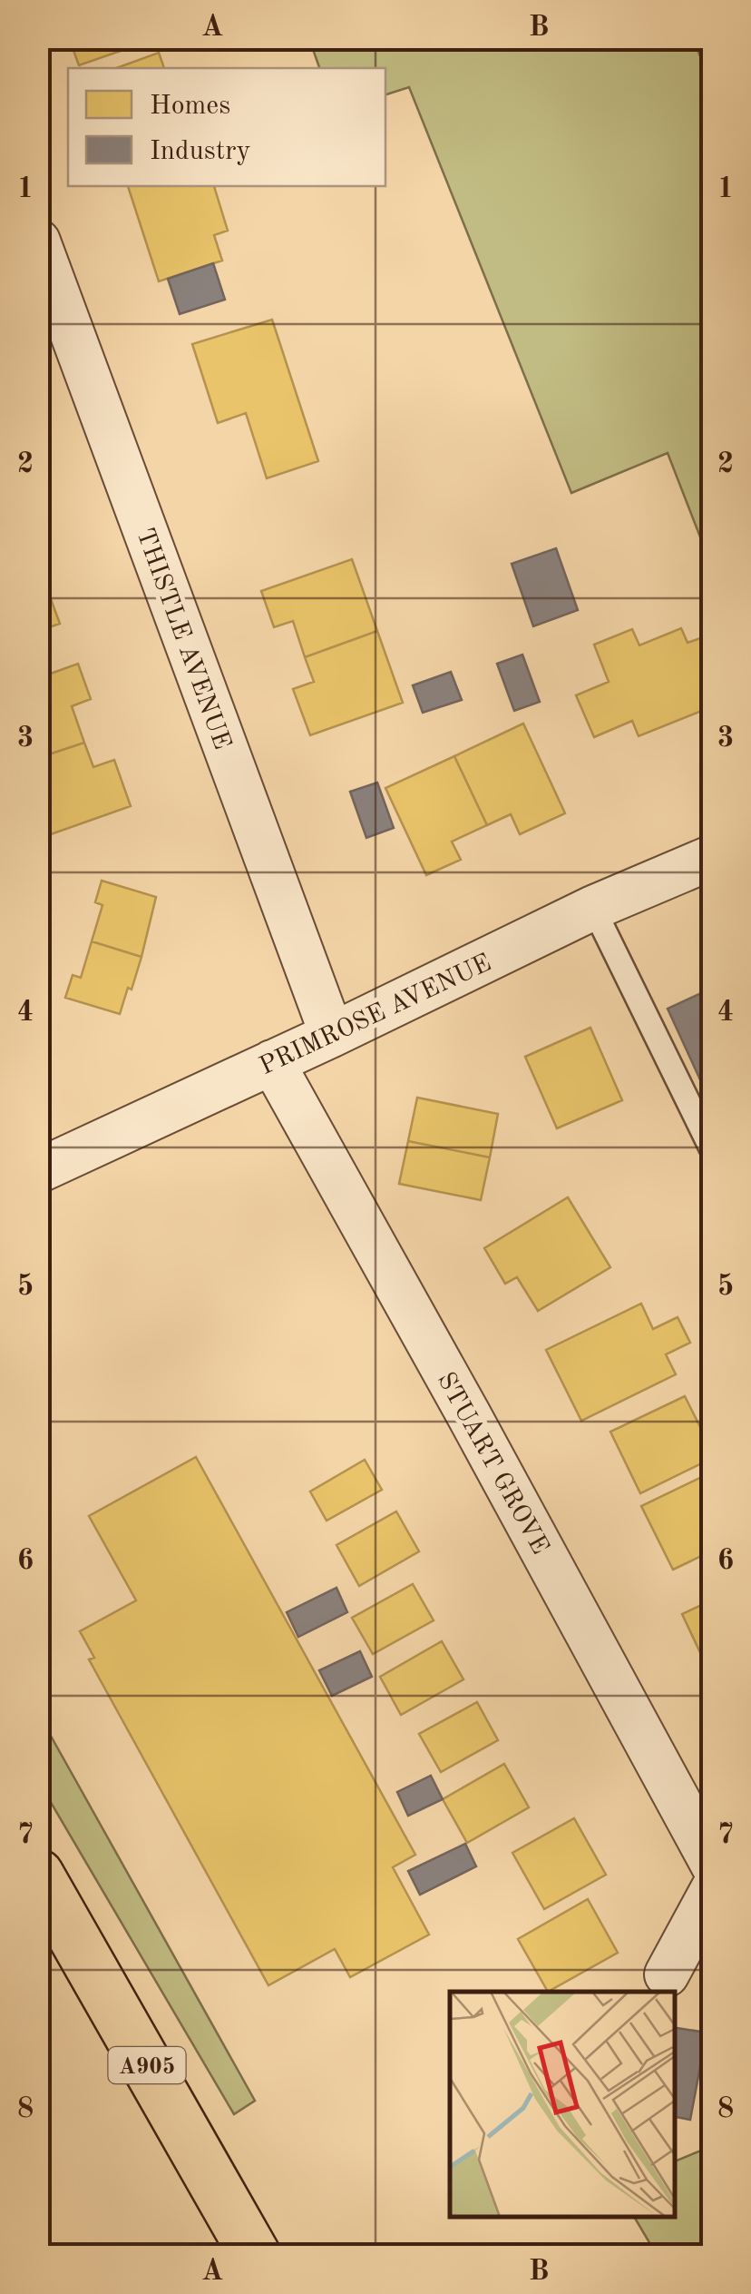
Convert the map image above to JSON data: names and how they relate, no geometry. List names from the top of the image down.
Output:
{
  "streets": {
    "main road": ["A905"],
    "street": ["THISTLE AVENUE", "PRIMROSE AVENUE", "STUART GROVE"]
  },
  "crossings": [
    ["THISTLE AVENUE", "PRIMROSE AVENUE"],
    ["PRIMROSE AVENUE", "STUART GROVE"]
  ],
  "legend": ["Homes", "Industry"],
  "grid": {
    "columns": ["A", "B"],
    "rows": [
      "1",
      "2",
      "3",
      "4",
      "5",
      "6",
      "7",
      "8"
    ]
  }
}
